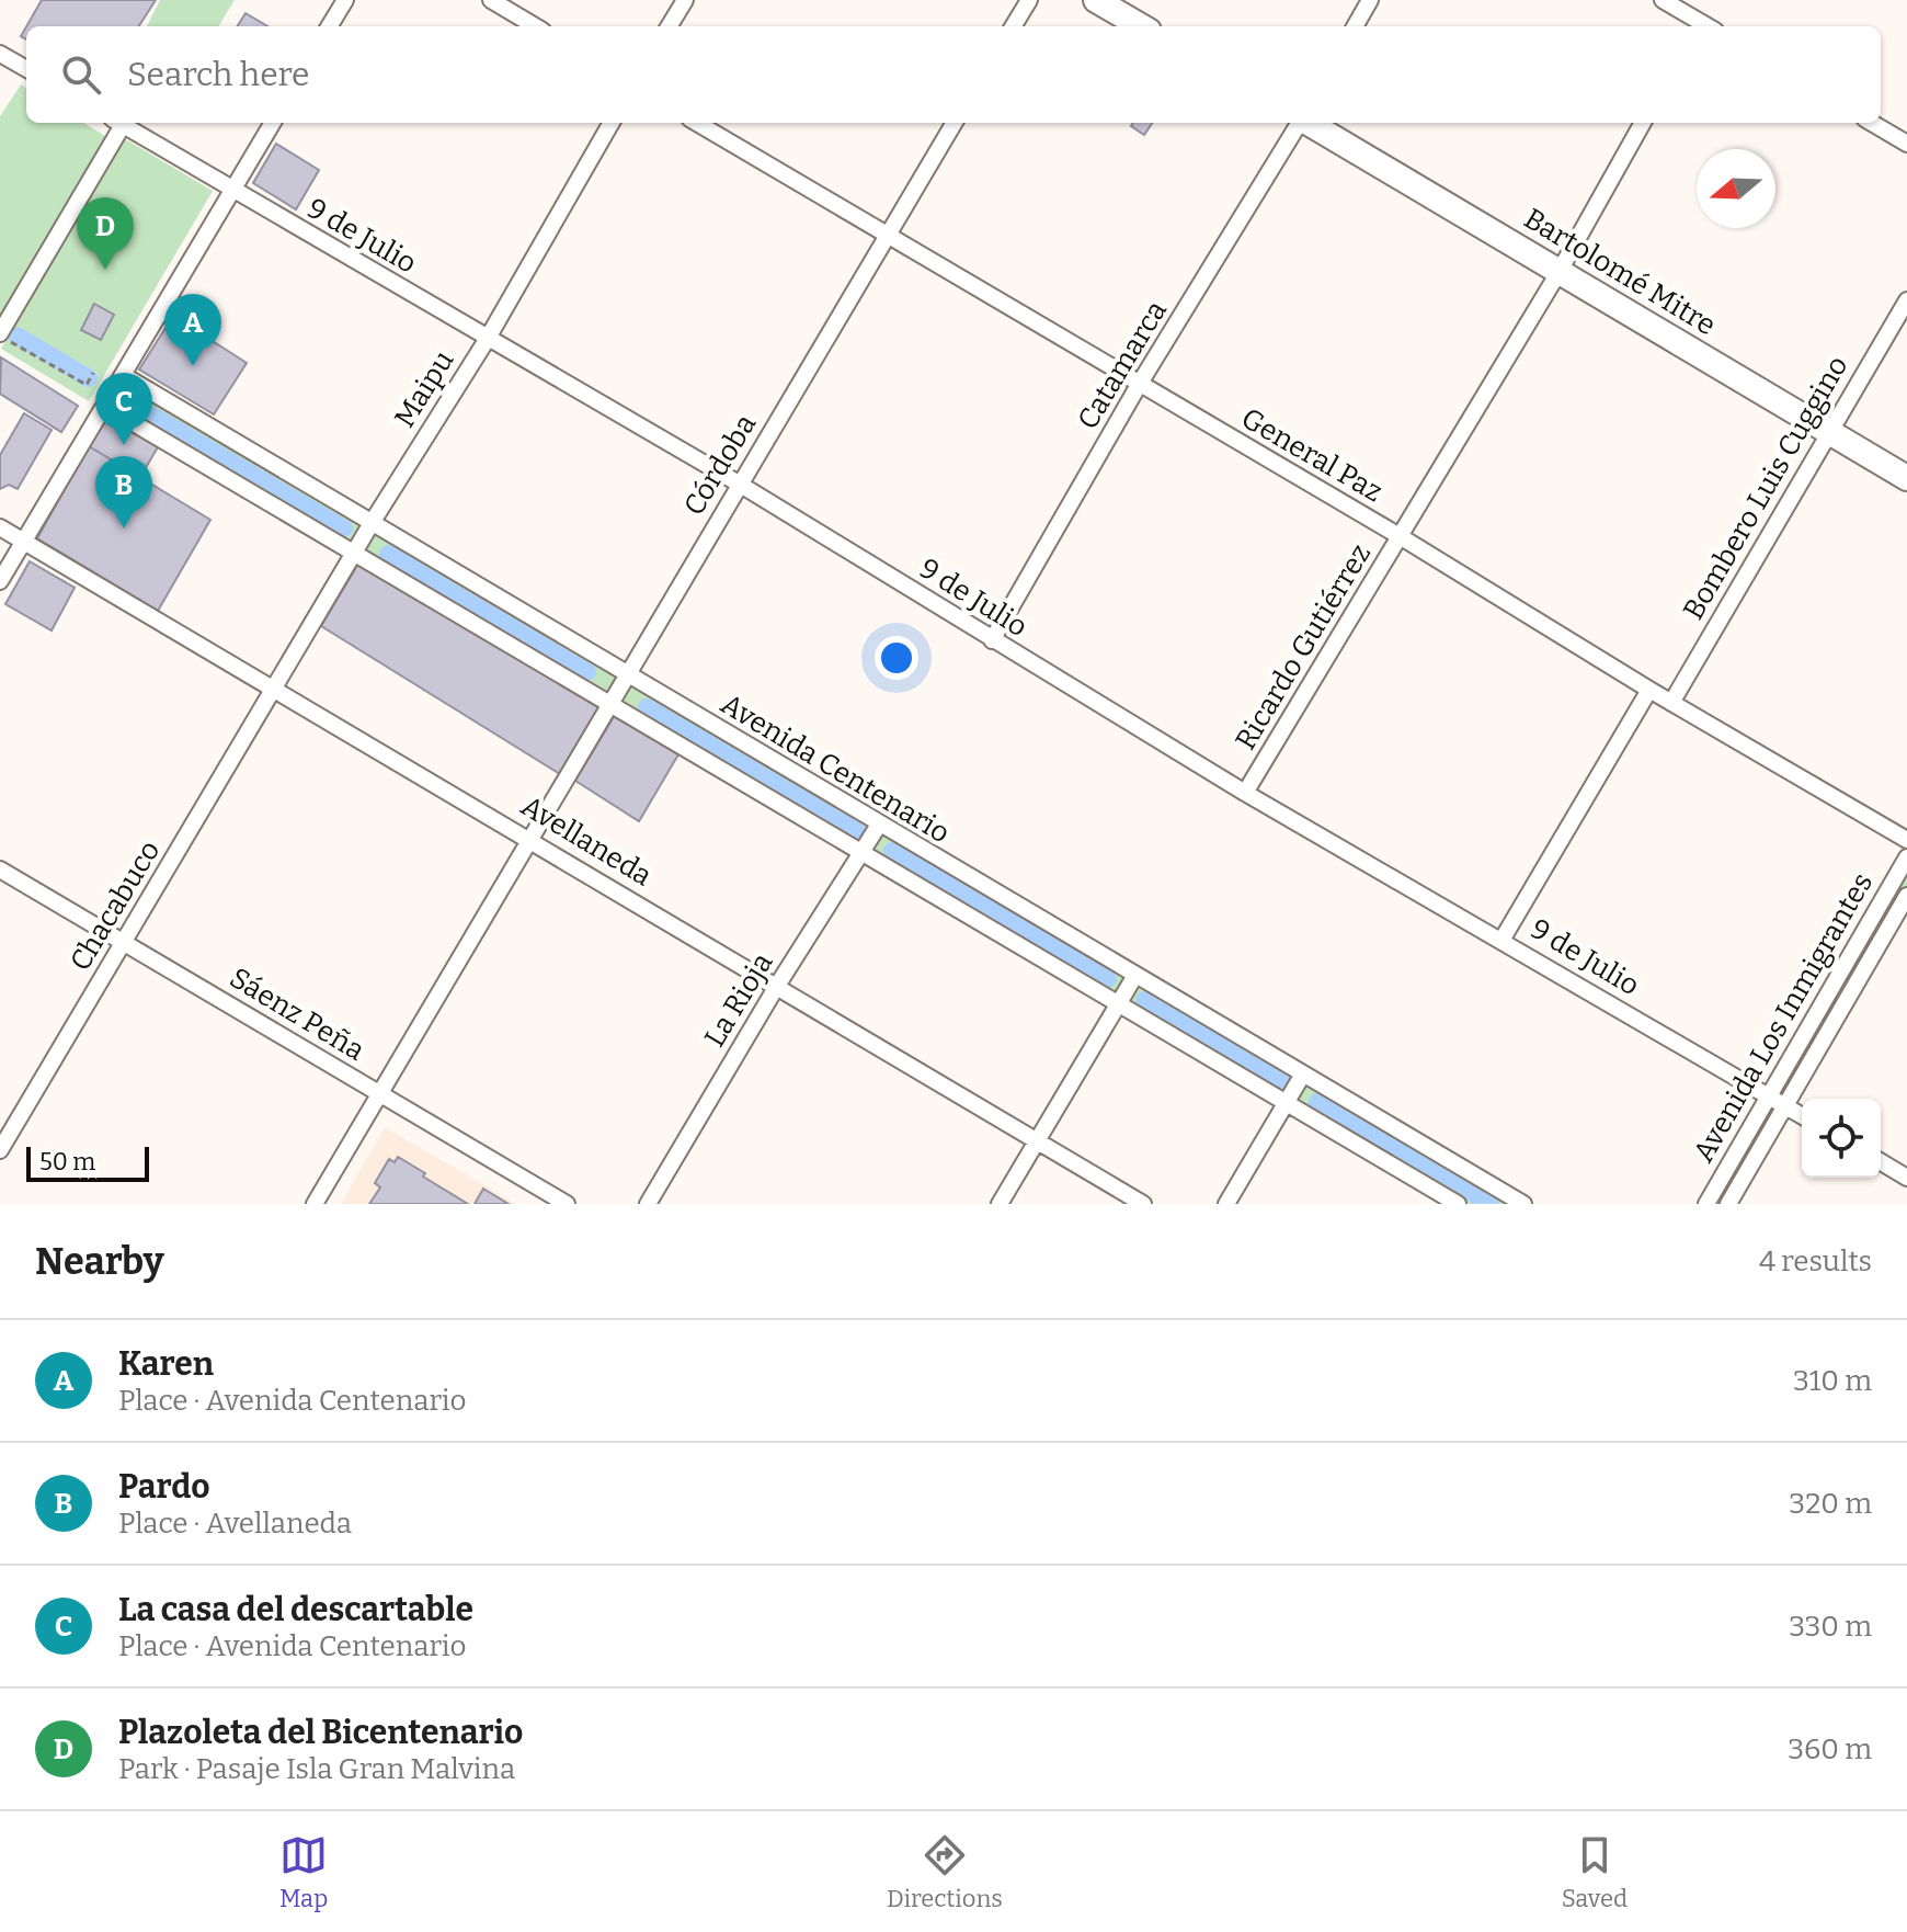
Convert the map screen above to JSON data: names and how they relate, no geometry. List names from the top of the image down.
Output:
{
  "streets": {
    "main road": ["Bartolomé Mitre"],
    "street": [
      "9 de Julio",
      "Catamarca",
      "Maipu",
      "General Paz",
      "Córdoba",
      "Bombero Luis Cuggino",
      "Ricardo Gutiérrez",
      "Avenida Centenario",
      "Avellaneda",
      "Chacabuco",
      "La Rioja",
      "Sáenz Peña",
      "Avenida Los Inmigrantes"
    ]
  },
  "crossings": [
    ["9 de Julio", "Catamarca"],
    ["9 de Julio", "Maipu"],
    ["9 de Julio", "Córdoba"],
    ["9 de Julio", "Ricardo Gutiérrez"],
    ["9 de Julio", "Avenida Los Inmigrantes"],
    ["Bartolomé Mitre", "Bombero Luis Cuggino"],
    ["Bartolomé Mitre", "Ricardo Gutiérrez"],
    ["Catamarca", "General Paz"],
    ["Maipu", "Avenida Centenario"],
    ["Maipu", "Avellaneda"],
    ["Maipu", "Chacabuco"],
    ["General Paz", "Córdoba"],
    ["General Paz", "Bombero Luis Cuggino"],
    ["General Paz", "Ricardo Gutiérrez"],
    ["Córdoba", "Avenida Centenario"],
    ["Córdoba", "Avellaneda"],
    ["Córdoba", "Sáenz Peña"],
    ["Avenida Centenario", "La Rioja"],
    ["Avellaneda", "Chacabuco"],
    ["Avellaneda", "La Rioja"],
    ["Chacabuco", "Sáenz Peña"]
  ],
  "scale_bar": "50 m",
  "north": "left",
  "page": {
    "search": "Search here",
    "pins": [
      "D",
      "A",
      "C",
      "B"
    ],
    "scale": "50 m",
    "heading": ["Nearby", "4 results"],
    "list": [
      {
        "mark": "A",
        "name": "Karen",
        "note": "Place · Avenida Centenario",
        "value": "310 m"
      },
      {
        "mark": "B",
        "name": "Pardo",
        "note": "Place · Avellaneda",
        "value": "320 m"
      },
      {
        "mark": "C",
        "name": "La casa del descartable",
        "note": "Place · Avenida Centenario",
        "value": "330 m"
      },
      {
        "mark": "D",
        "name": "Plazoleta del Bicentenario",
        "note": "Park · Pasaje Isla Gran Malvina",
        "value": "360 m"
      }
    ],
    "nav": ["Map", "Directions", "Saved"]
  }
}
